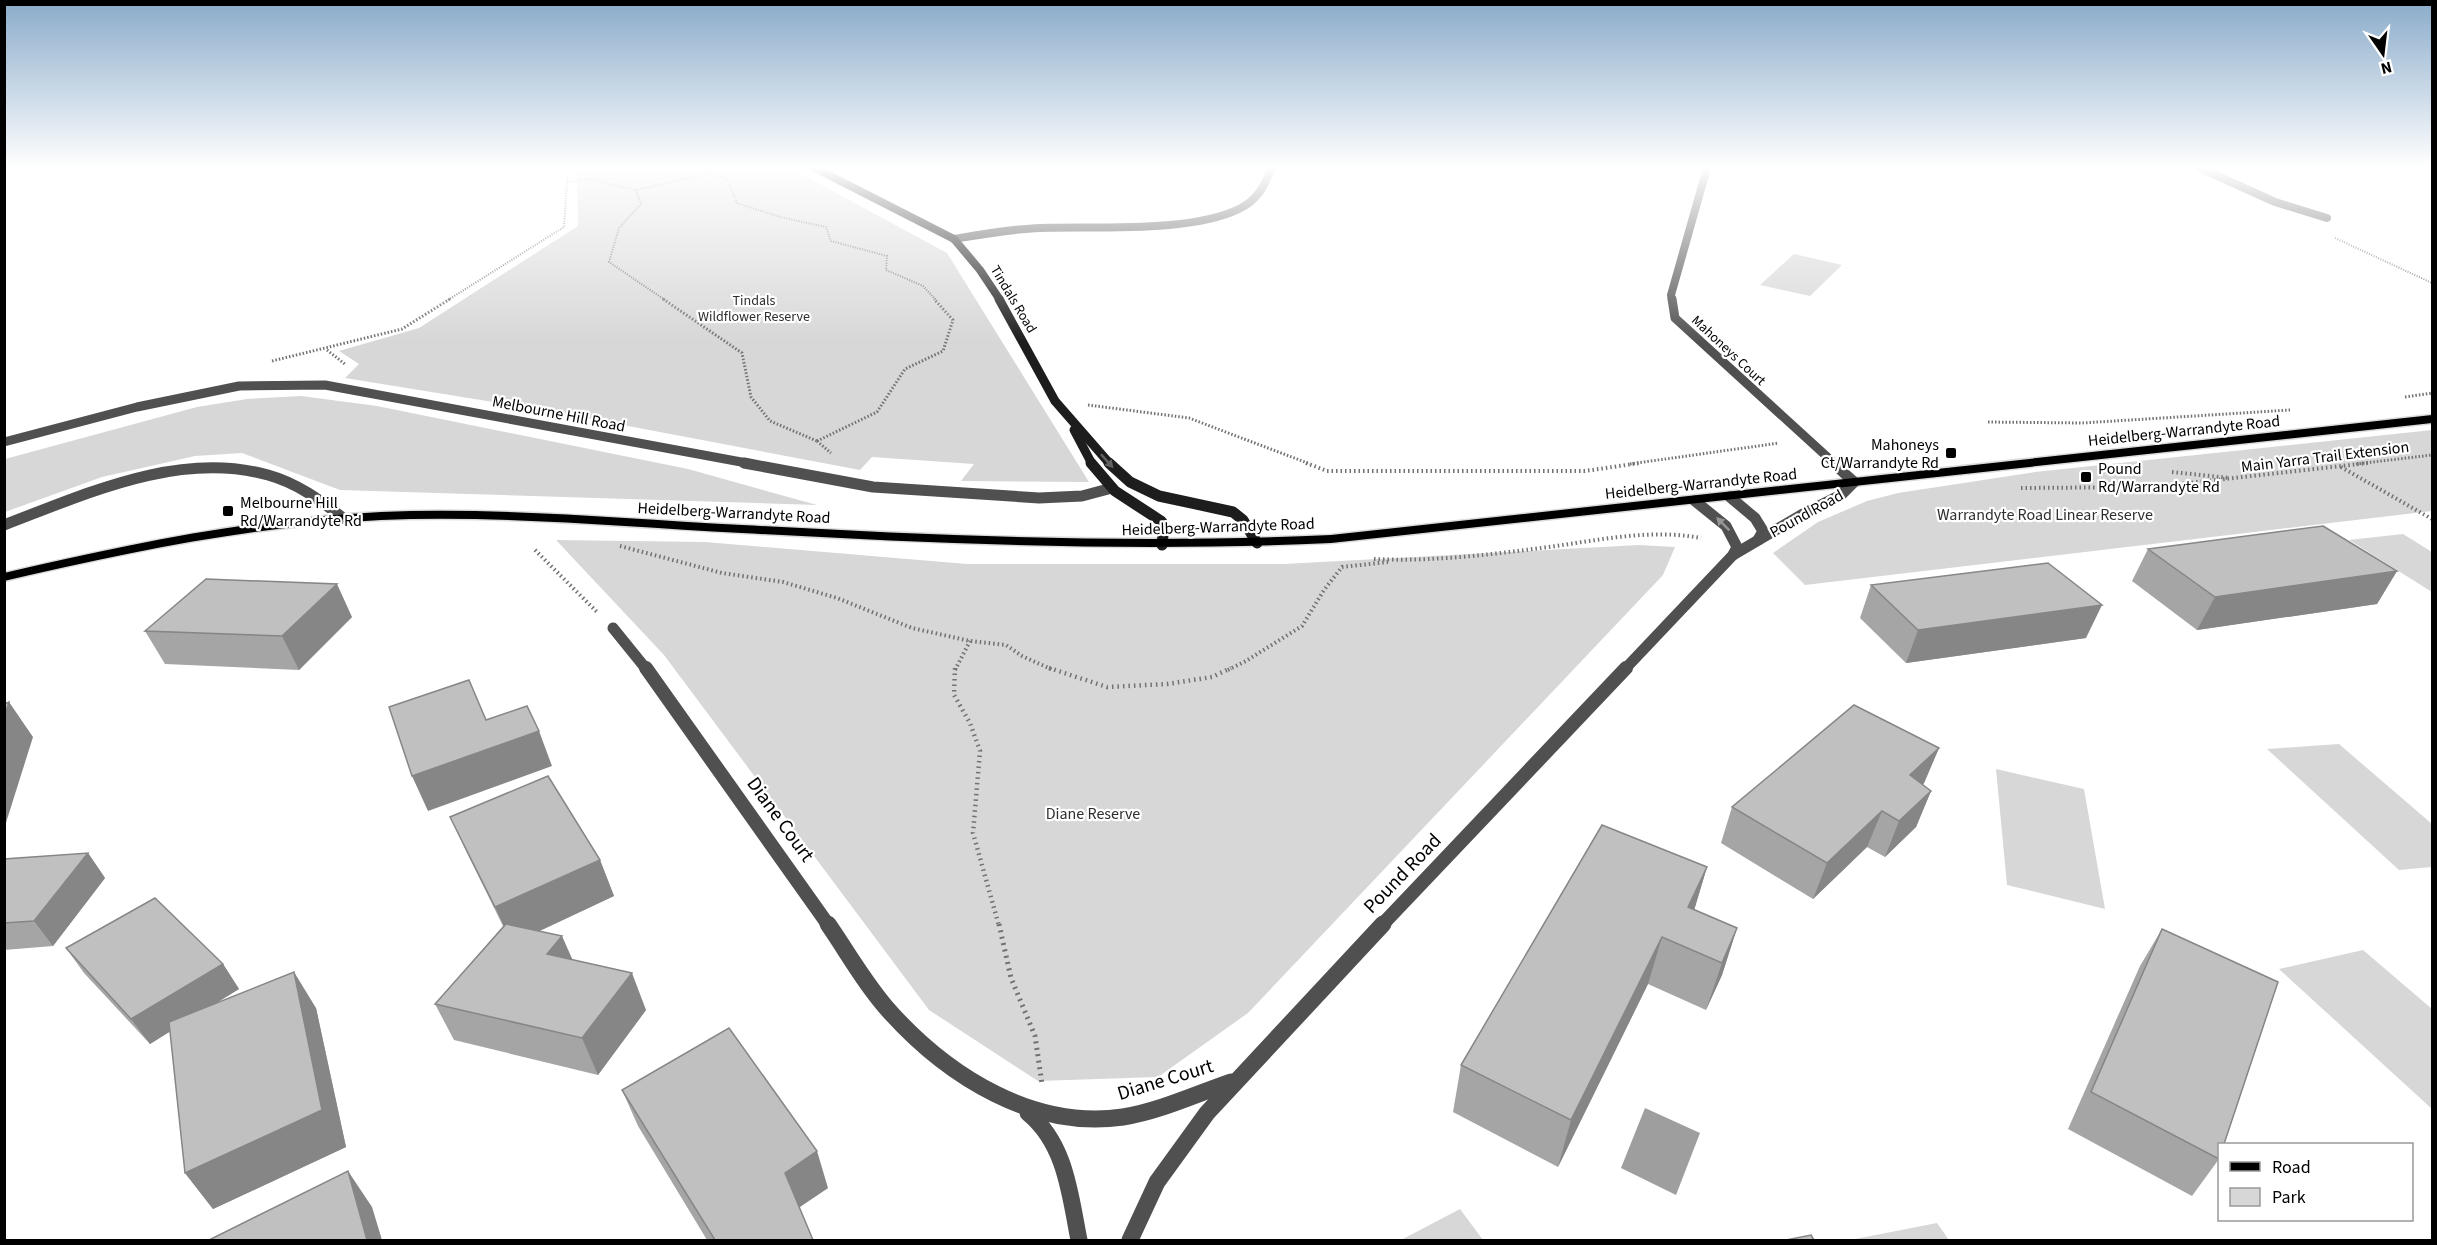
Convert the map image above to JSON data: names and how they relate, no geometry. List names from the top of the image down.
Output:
{
  "streets": {
    "main road": ["Tindals Road", "Heidelberg-Warrandyte Road"],
    "street": [
      "Mahoneys Court",
      "Melbourne Hill Road",
      "Pound Road",
      "Diane Court"
    ],
    "path": ["Main Yarra Trail Extension"]
  },
  "crossings": [
    ["Tindals Road", "Melbourne Hill Road"],
    ["Tindals Road", "Heidelberg-Warrandyte Road"],
    ["Mahoneys Court", "Heidelberg-Warrandyte Road"],
    ["Mahoneys Court", "Pound Road"],
    ["Heidelberg-Warrandyte Road", "Pound Road"],
    ["Pound Road", "Diane Court"]
  ],
  "parks": ["Tindals Wildflower Reserve", "Warrandyte Road Linear Reserve", "Diane Reserve"],
  "places": {
    "transit": ["Mahoneys Ct/Warrandyte Rd", "Pound Rd/Warrandyte Rd", "Melbourne Hill Rd/Warrandyte Rd"]
  },
  "legend": ["Road", "Park"],
  "north": "bottom"
}
